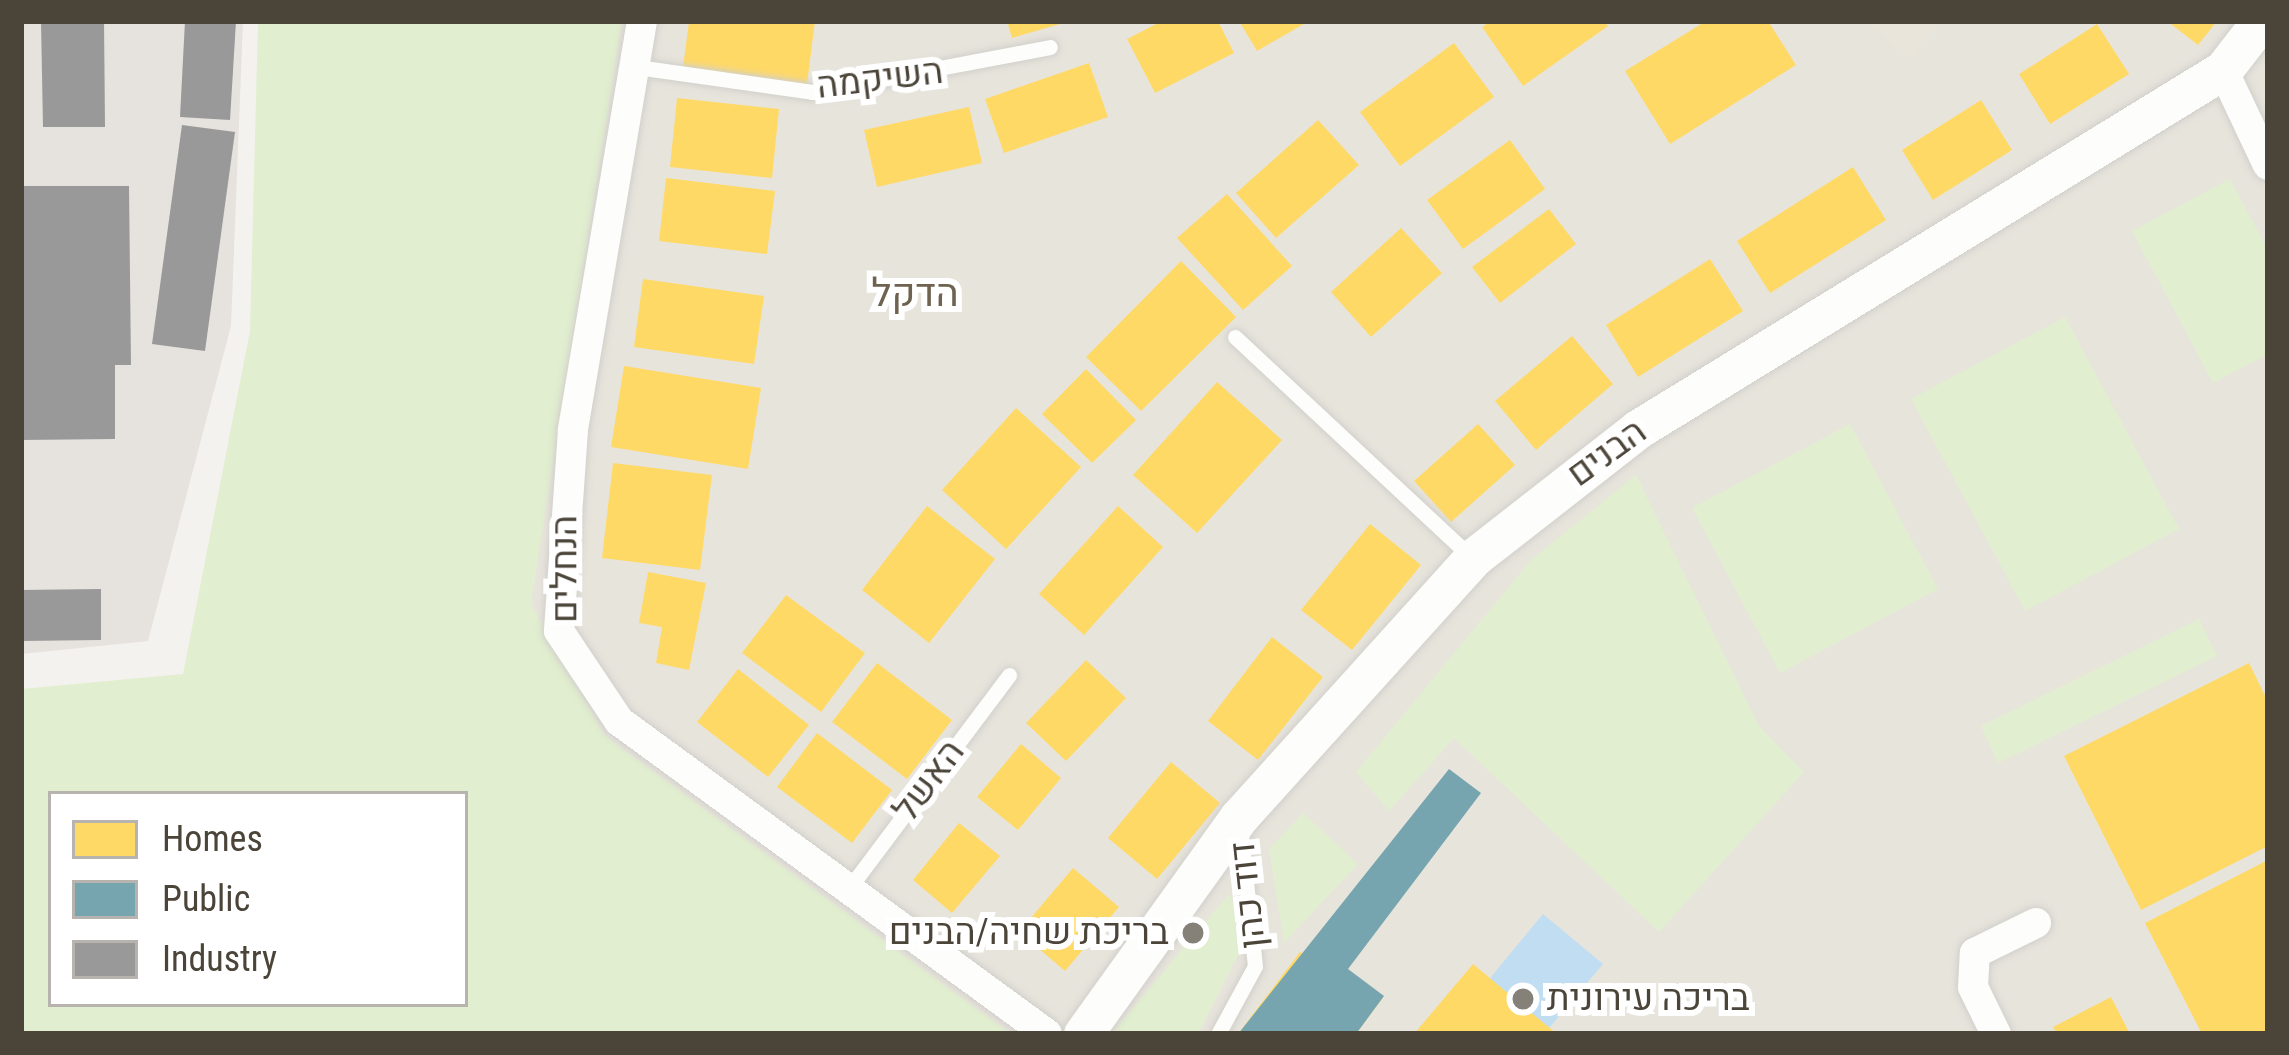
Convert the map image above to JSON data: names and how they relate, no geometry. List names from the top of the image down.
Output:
{
  "streets": {
    "street": ["הבנים", "הנחלים"],
    "lane": ["השיקמה", "האשל", "דוד כהן"]
  },
  "crossings": [
    ["השיקמה", "הנחלים"],
    ["הבנים", "דוד כהן"],
    ["הנחלים", "האשל"]
  ],
  "districts": ["הדקל"],
  "places": ["בריכת שחיה/הבנים", "בריכה עירונית"],
  "legend": ["Homes", "Public", "Industry"]
}
